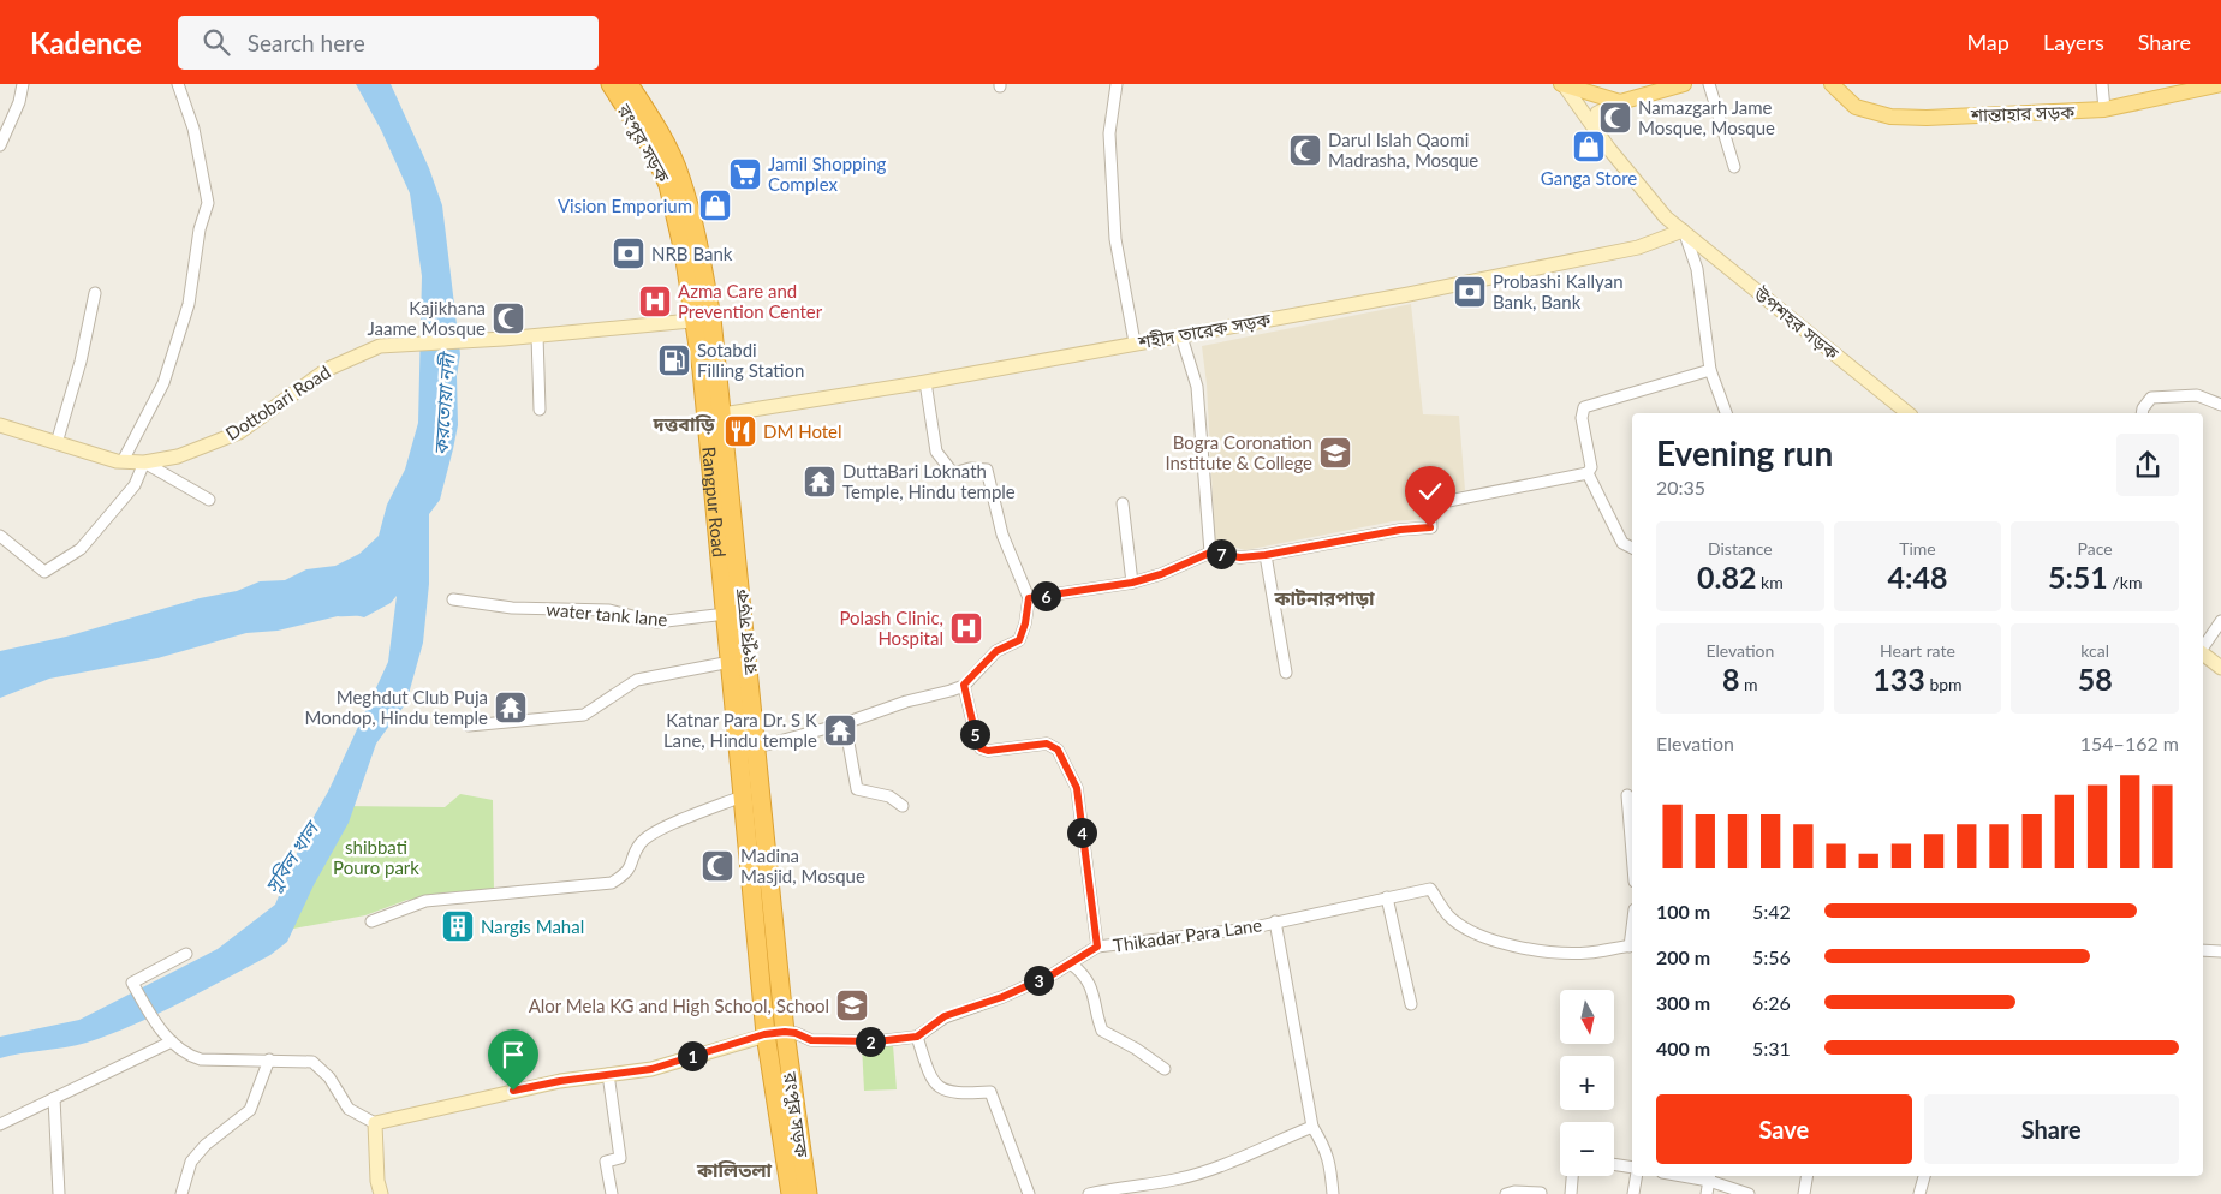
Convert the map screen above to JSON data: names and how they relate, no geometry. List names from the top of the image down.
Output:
{
  "streets": {
    "highway": ["রংপুর সড়ক", "Rangpur Road"],
    "main road": ["শান্তাহার সড়ক"],
    "street": [
      "উপশহর সড়ক",
      "শহীদ তারেক সড়ক",
      "Dottobari Road",
      "water tank lane",
      "Thikadar Para Lane"
    ]
  },
  "crossings": [
    ["রংপুর সড়ক", "শহীদ তারেক সড়ক"],
    ["রংপুর সড়ক", "Rangpur Road"],
    ["রংপুর সড়ক", "Thikadar Para Lane"],
    ["উপশহর সড়ক", "শহীদ তারেক সড়ক"],
    ["শহীদ তারেক সড়ক", "Rangpur Road"],
    ["Rangpur Road", "water tank lane"]
  ],
  "districts": ["দত্তবাড়ি", "কাটনারপাড়া", "কালিতলা"],
  "water": ["করতোয়া নদী", "সুবিল খাল"],
  "parks": ["shibbati Pouro park"],
  "places": {
    "mosque": [
      "Namazgarh Jame Mosque, Mosque",
      "Darul Islah Qaomi Madrasha, Mosque",
      "Kajikhana Jaame Mosque",
      "Madina Masjid, Mosque"
    ],
    "shop": ["Ganga Store", "Vision Emporium"],
    "supermarket": ["Jamil Shopping Complex"],
    "bank": ["NRB Bank", "Probashi Kallyan Bank, Bank"],
    "hospital": ["Azma Care and Prevention Center", "Polash Clinic, Hospital"],
    "fuel station": ["Sotabdi Filling Station"],
    "restaurant": ["DM Hotel"],
    "school or university": ["Bogra Coronation Institute & College", "Alor Mela KG and High School, School"],
    "temple": ["DuttaBari Loknath Temple, Hindu temple", "Meghdut Club Puja Mondop, Hindu temple", "Katnar Para Dr. S K Lane, Hindu temple"],
    "building": ["Nargis Mahal"]
  },
  "north": "bottom",
  "page": {
    "header": "Kadence",
    "search": "Search here",
    "nav": ["Map", "Layers", "Share"],
    "heading": ["Evening run", "20:35"],
    "stats": [
      ["Distance", "0.82 km"],
      ["Time", "4:48"],
      ["Pace", "5:51 /km"],
      ["Elevation", "8 m"],
      ["Heart rate", "133 bpm"],
      ["kcal", "58"]
    ],
    "pins": [
      "7",
      "6",
      "5",
      "4",
      "3",
      "2",
      "1"
    ],
    "chart": ["Elevation", "154–162 m"],
    "list": [
      {
        "name": "100 m",
        "note": "5:42"
      },
      {
        "name": "200 m",
        "note": "5:56"
      },
      {
        "name": "300 m",
        "note": "6:26"
      },
      {
        "name": "400 m",
        "note": "5:31"
      }
    ],
    "map_buttons": ["+", "−"],
    "buttons": ["Save", "Share"]
  }
}
